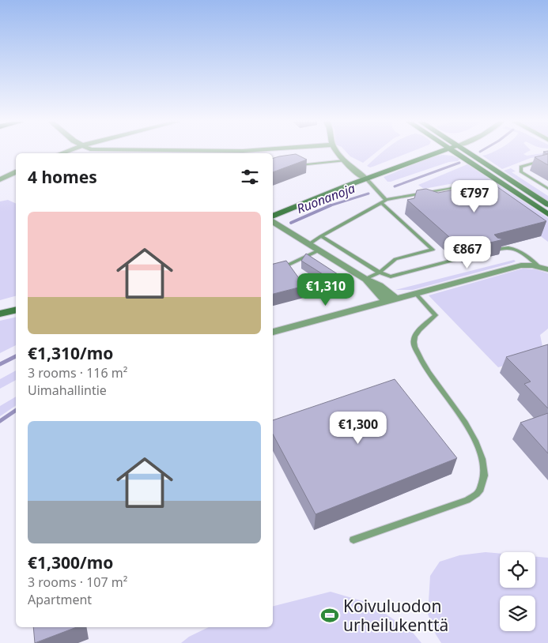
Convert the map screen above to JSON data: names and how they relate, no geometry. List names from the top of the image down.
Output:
{
  "water": ["Ruonanoja"],
  "places": {
    "sports": ["Koivuluodon urheilukenttä"]
  },
  "page": {
    "heading": "4 homes",
    "price": [
      "€797",
      "€867",
      "€1,310",
      "€1,300"
    ],
    "list": [
      {
        "name": "€1,310/mo",
        "note": "3 rooms · 116 m² · Uimahallintie"
      },
      {
        "name": "€1,300/mo",
        "note": "3 rooms · 107 m² · Apartment"
      }
    ]
  }
}
